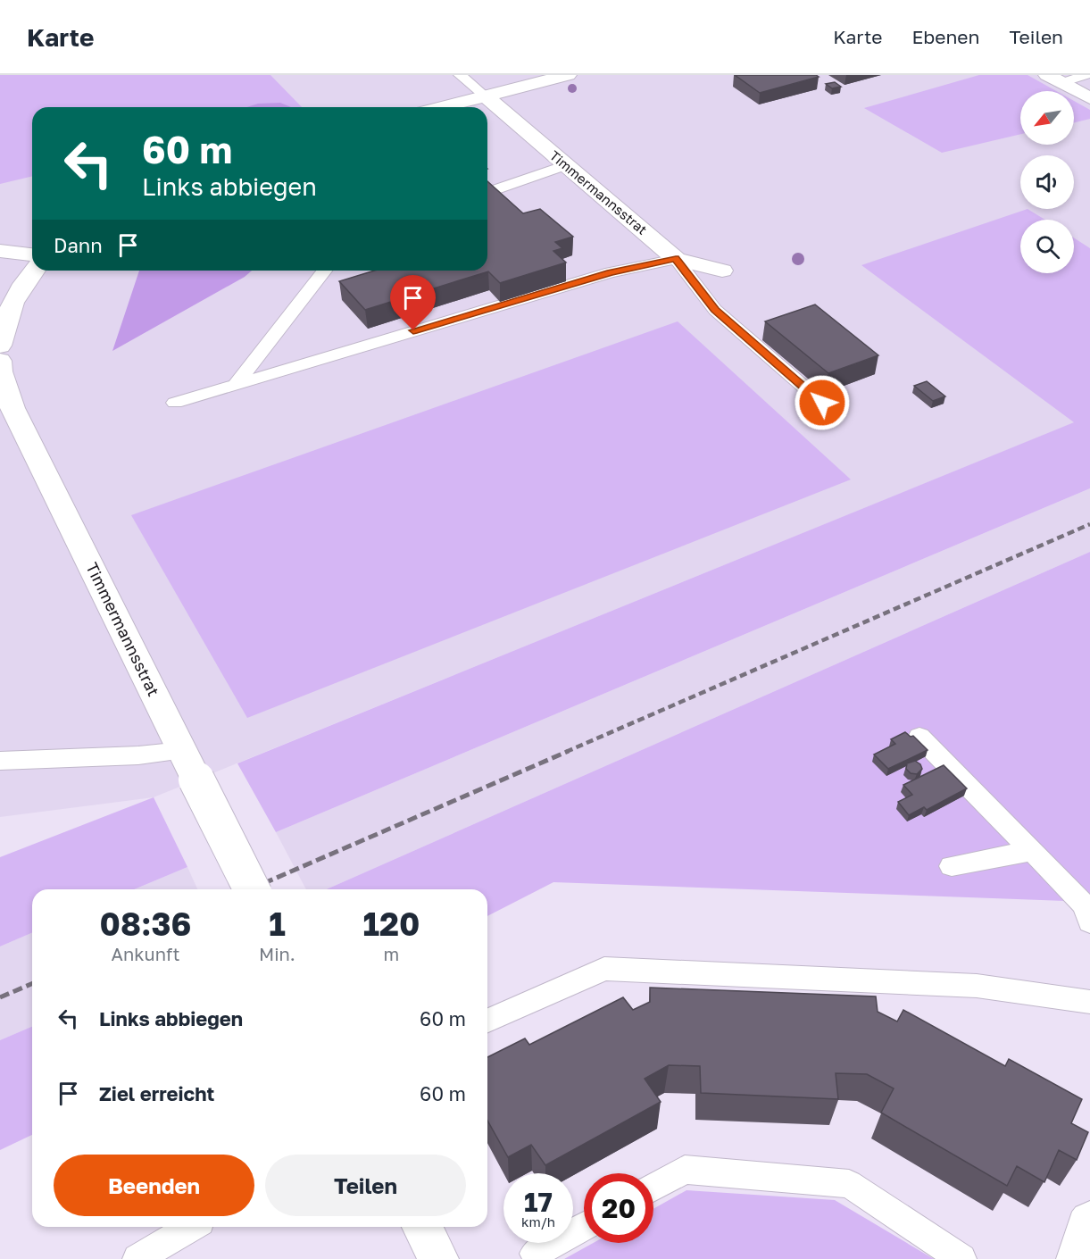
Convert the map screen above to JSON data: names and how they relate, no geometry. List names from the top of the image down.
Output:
{
  "streets": {
    "street": ["Timmermannsstrat"]
  },
  "north": "bottom left",
  "page": {
    "header": "Karte",
    "nav": ["Karte", "Ebenen", "Teilen"],
    "turn": ["60 m", "Links abbiegen"],
    "then": "Dann",
    "eta": [
      "08:36",
      "Ankunft",
      "1",
      "Min.",
      "120",
      "m"
    ],
    "list": [
      {
        "name": "Links abbiegen",
        "value": "60 m"
      },
      {
        "name": "Ziel erreicht",
        "value": "60 m"
      }
    ],
    "buttons": ["Beenden", "Teilen"],
    "speed": "17 km/h",
    "limit": "20"
  }
}
